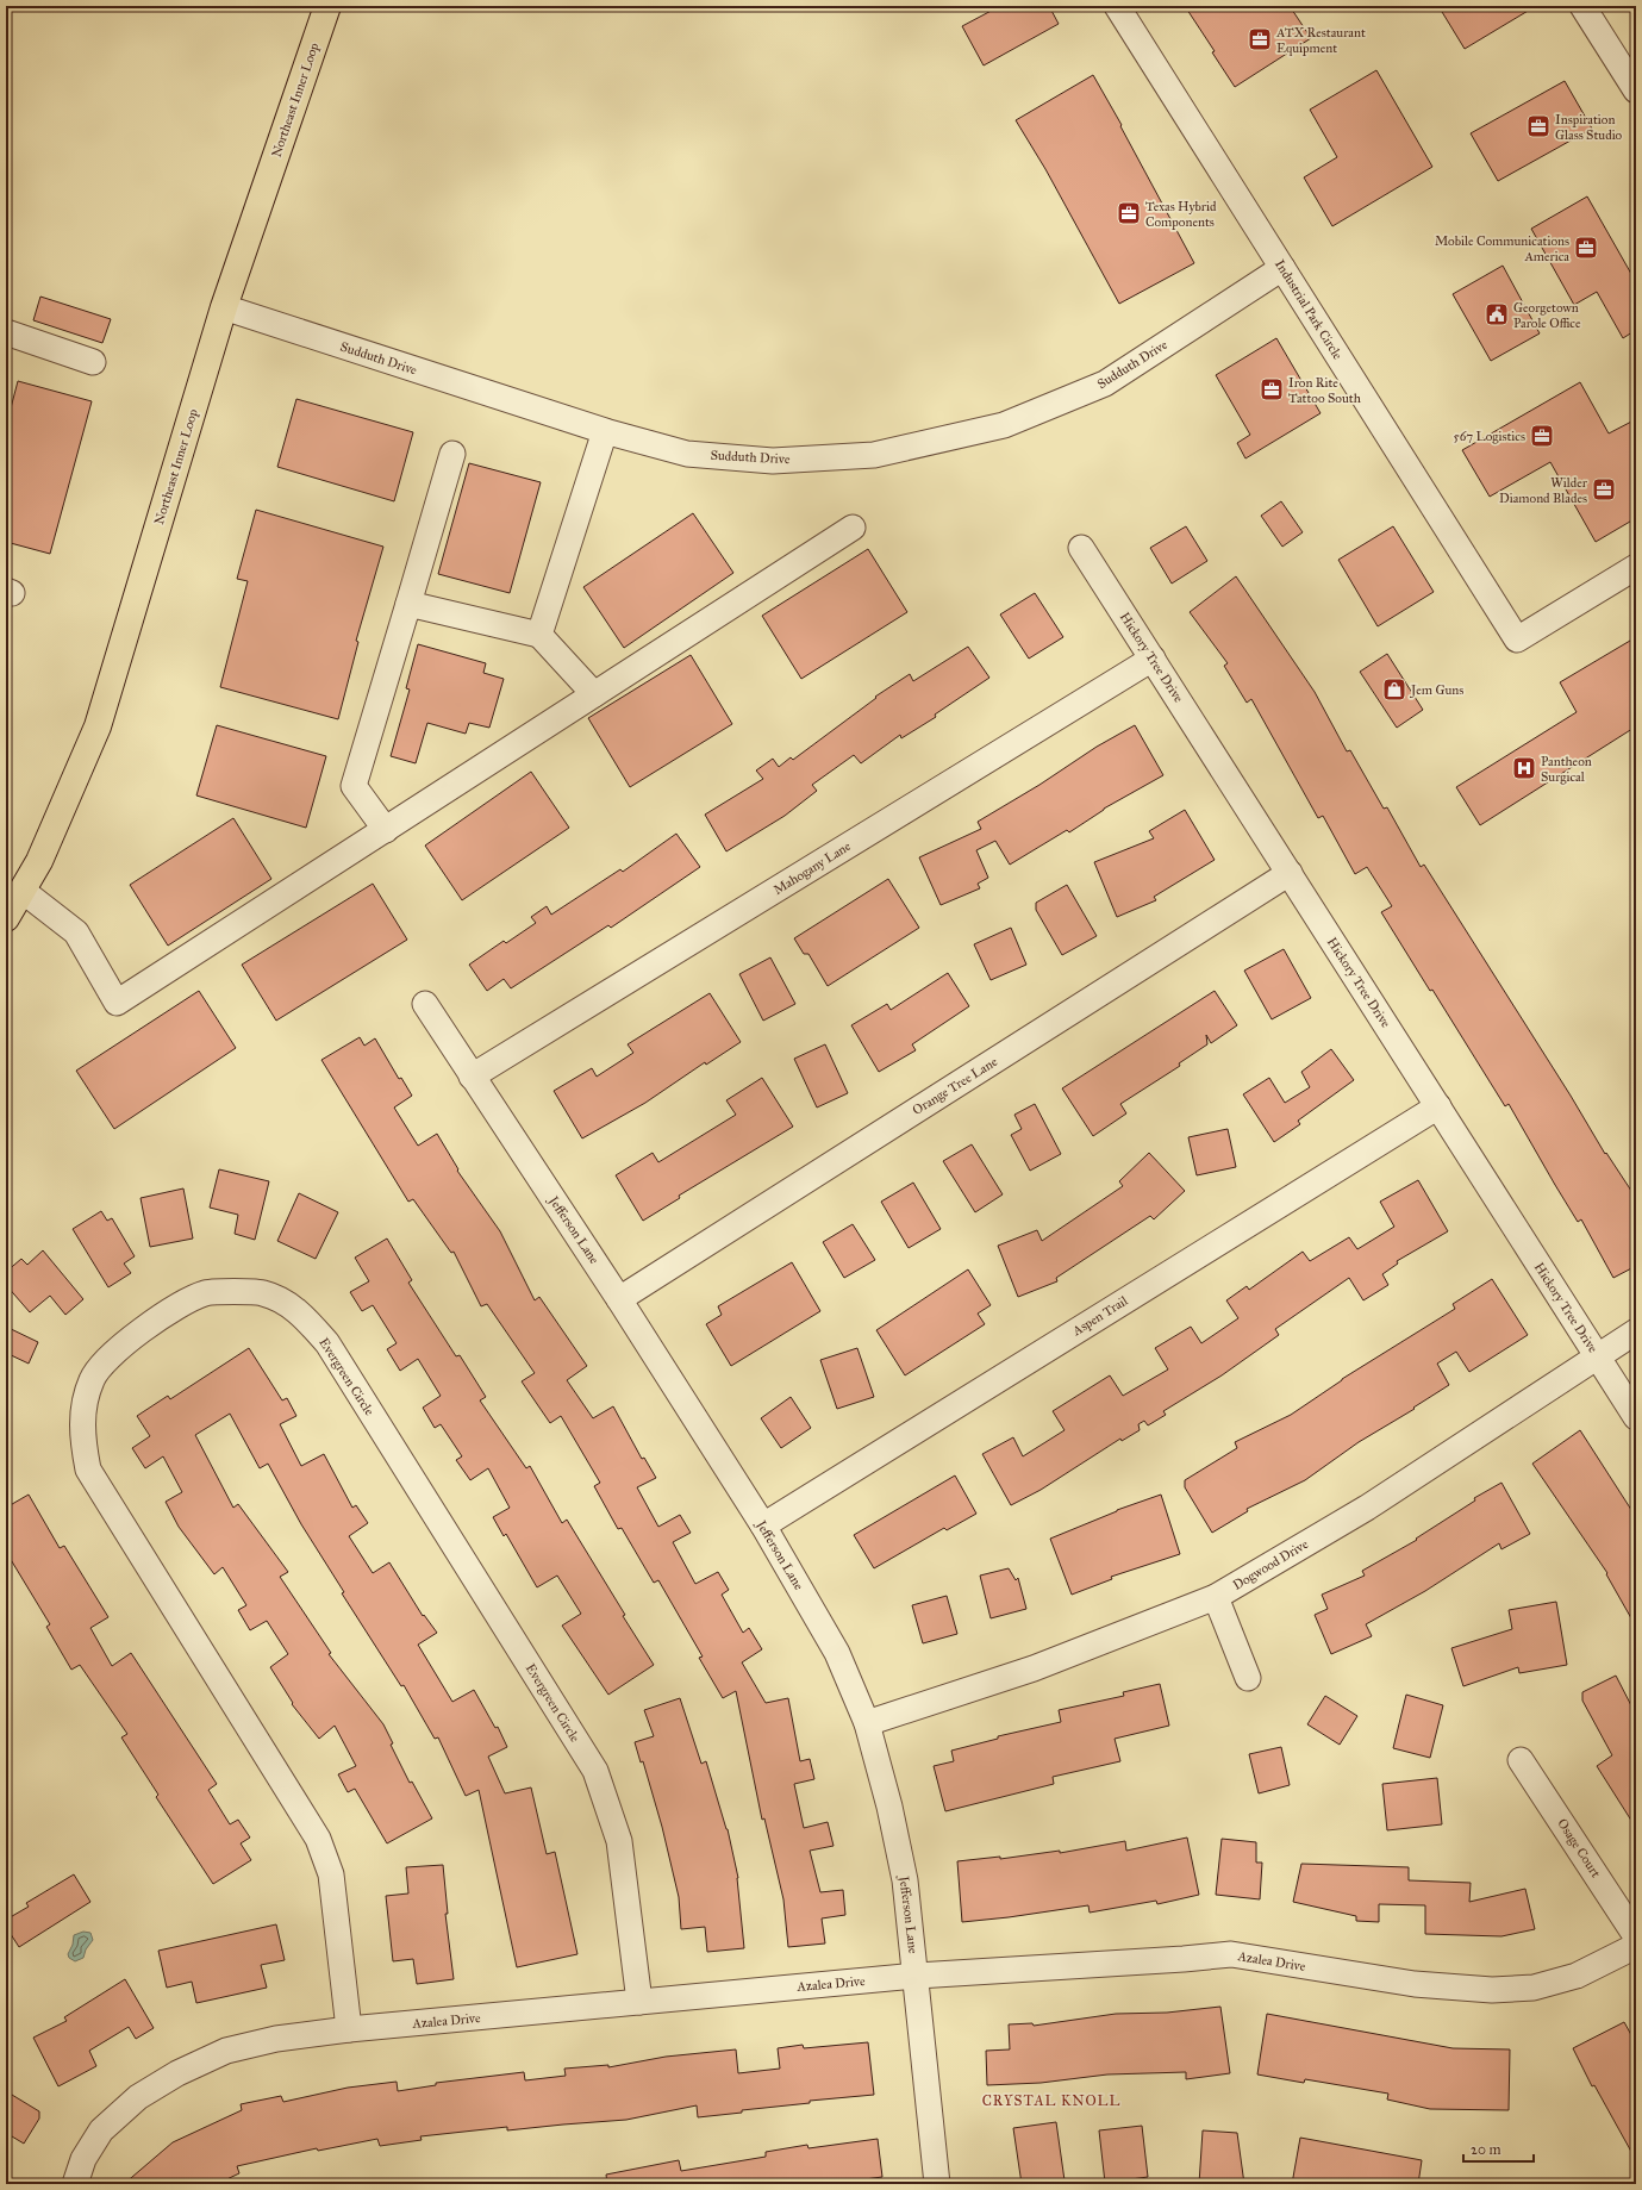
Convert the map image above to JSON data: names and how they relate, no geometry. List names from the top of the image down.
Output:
{
  "streets": {
    "main road": ["Northeast Inner Loop"],
    "street": [
      "Industrial Park Circle",
      "Sudduth Drive",
      "Hickory Tree Drive",
      "Mahogany Lane",
      "Orange Tree Lane",
      "Jefferson Lane",
      "Aspen Trail",
      "Evergreen Circle",
      "Dogwood Drive",
      "Osage Court",
      "Azalea Drive"
    ]
  },
  "crossings": [
    ["Northeast Inner Loop", "Sudduth Drive"],
    ["Industrial Park Circle", "Sudduth Drive"],
    ["Hickory Tree Drive", "Mahogany Lane"],
    ["Hickory Tree Drive", "Orange Tree Lane"],
    ["Hickory Tree Drive", "Aspen Trail"],
    ["Hickory Tree Drive", "Dogwood Drive"],
    ["Mahogany Lane", "Jefferson Lane"],
    ["Orange Tree Lane", "Jefferson Lane"],
    ["Jefferson Lane", "Aspen Trail"],
    ["Jefferson Lane", "Dogwood Drive"],
    ["Jefferson Lane", "Azalea Drive"],
    ["Evergreen Circle", "Azalea Drive"]
  ],
  "districts": ["CRYSTAL KNOLL"],
  "places": {
    "office": [
      "ATX Restaurant Equipment",
      "Inspiration Glass Studio",
      "Texas Hybrid Components",
      "Mobile Communications America",
      "Iron Rite Tattoo South",
      "567 Logistics",
      "Wilder Diamond Blades"
    ],
    "public building": ["Georgetown Parole Office"],
    "shop": ["Jem Guns"],
    "hospital": ["Pantheon Surgical"]
  },
  "scale_bar": "20 m"
}
